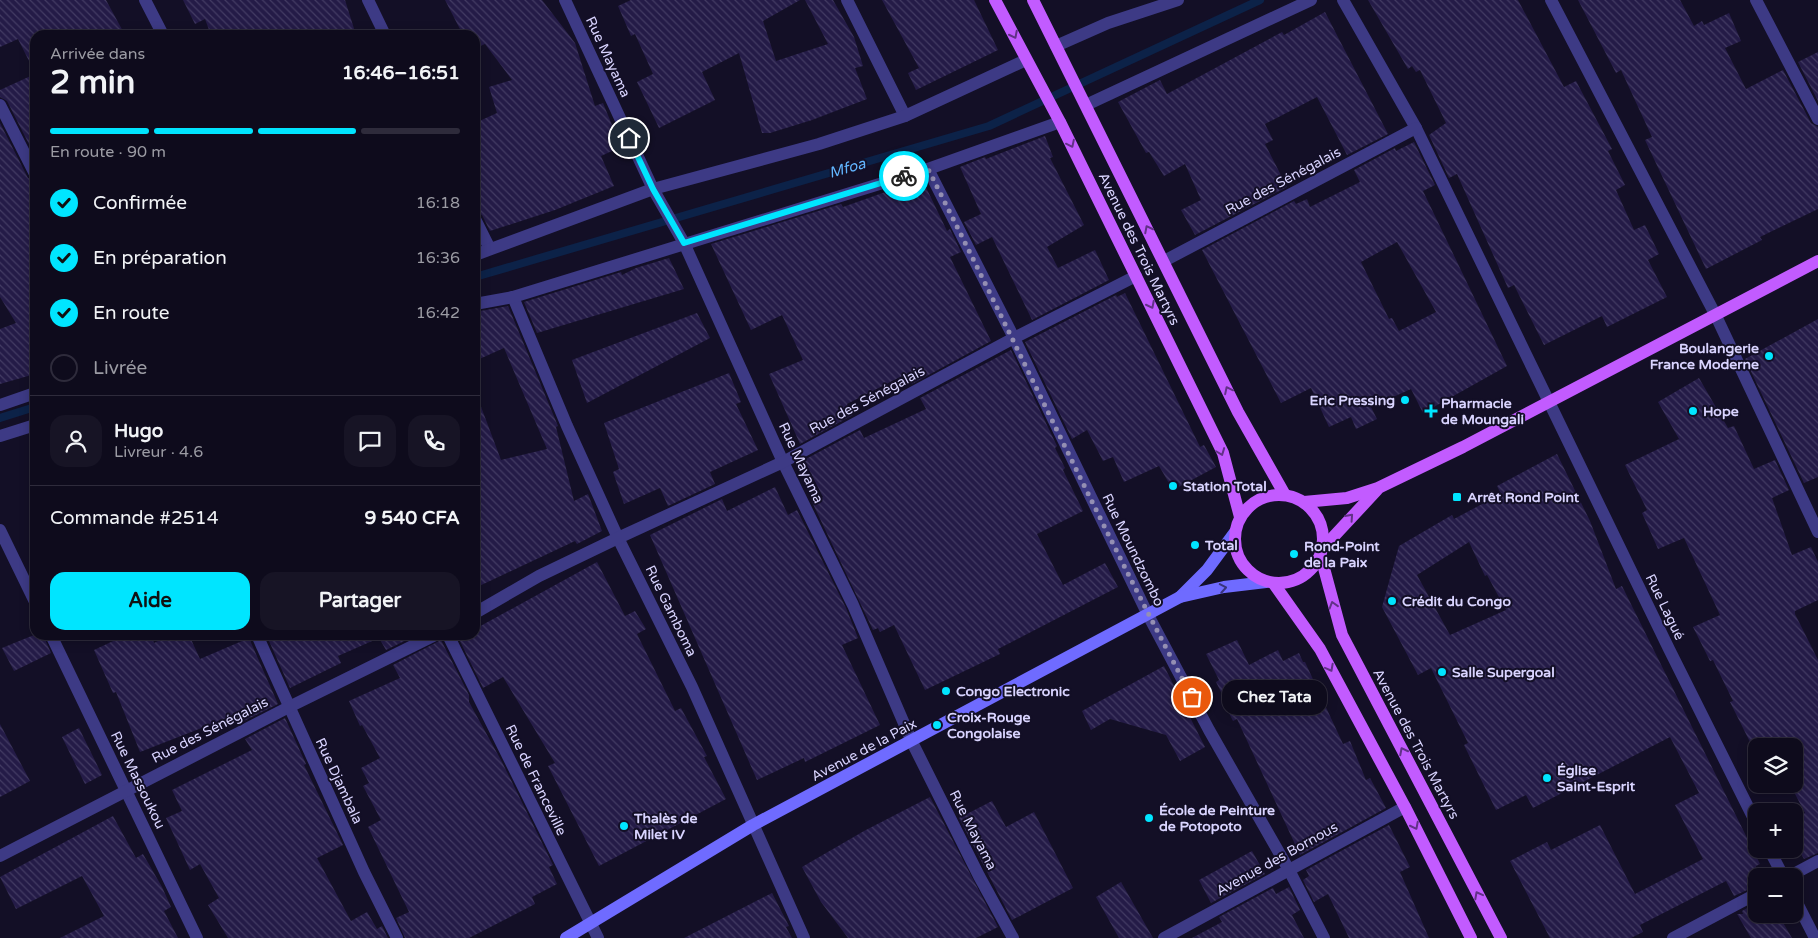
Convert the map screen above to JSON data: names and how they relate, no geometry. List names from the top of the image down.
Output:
{
  "streets": {
    "main road": ["Avenue des Trois Martyrs", "Avenue de la Paix"],
    "street": [
      "Rue Mayama",
      "Rue des Sénégalais",
      "Rue Moundzombo",
      "Rue Lagué",
      "Rue Gamboma",
      "Rue Massoukou",
      "Rue de Franceville",
      "Rue Djambala",
      "Avenue des Bornous"
    ]
  },
  "crossings": [
    ["Rue Mayama", "Rue des Sénégalais"],
    ["Rue Mayama", "Avenue de la Paix"],
    ["Rue des Sénégalais", "Avenue des Trois Martyrs"],
    ["Rue des Sénégalais", "Rue Moundzombo"],
    ["Rue des Sénégalais", "Rue Lagué"],
    ["Rue des Sénégalais", "Rue Gamboma"],
    ["Rue des Sénégalais", "Rue Massoukou"],
    ["Rue des Sénégalais", "Rue Djambala"],
    ["Avenue des Trois Martyrs", "Avenue de la Paix"],
    ["Rue Moundzombo", "Avenue de la Paix"],
    ["Rue Moundzombo", "Avenue des Bornous"],
    ["Rue Gamboma", "Avenue de la Paix"],
    ["Avenue de la Paix", "Rue de Franceville"]
  ],
  "water": ["Mfoa"],
  "places": {
    "other": [
      "Boulangerie France Moderne",
      "Eric Pressing",
      "Hope",
      "Station Total",
      "Total",
      "Rond-Point de la Paix",
      "Crédit du Congo",
      "Salle Supergoal",
      "Congo Electronic",
      "Chez Tata",
      "Croix-Rouge Congolaise",
      "Église Saint-Esprit",
      "École de Peinture de Potopoto",
      "Thalès de Milet IV"
    ],
    "health": ["Pharmacie de Moungali"],
    "transit": ["Arrêt Rond Point"]
  },
  "page": {
    "heading": ["2 min", "Arrivée dans", "16:46–16:51"],
    "panel": [
      "Hugo",
      "Livreur · 4.6",
      "Commande #2514",
      "9 540 CFA"
    ],
    "bar": "En route · 90 m",
    "list": [
      ["Confirmée", "16:18"],
      ["En préparation", "16:36"],
      ["En route", "16:42"],
      "Livrée"
    ],
    "buttons": ["Aide", "Partager"],
    "bubble": "Chez Tata",
    "map_buttons": ["+", "−"]
  }
}
